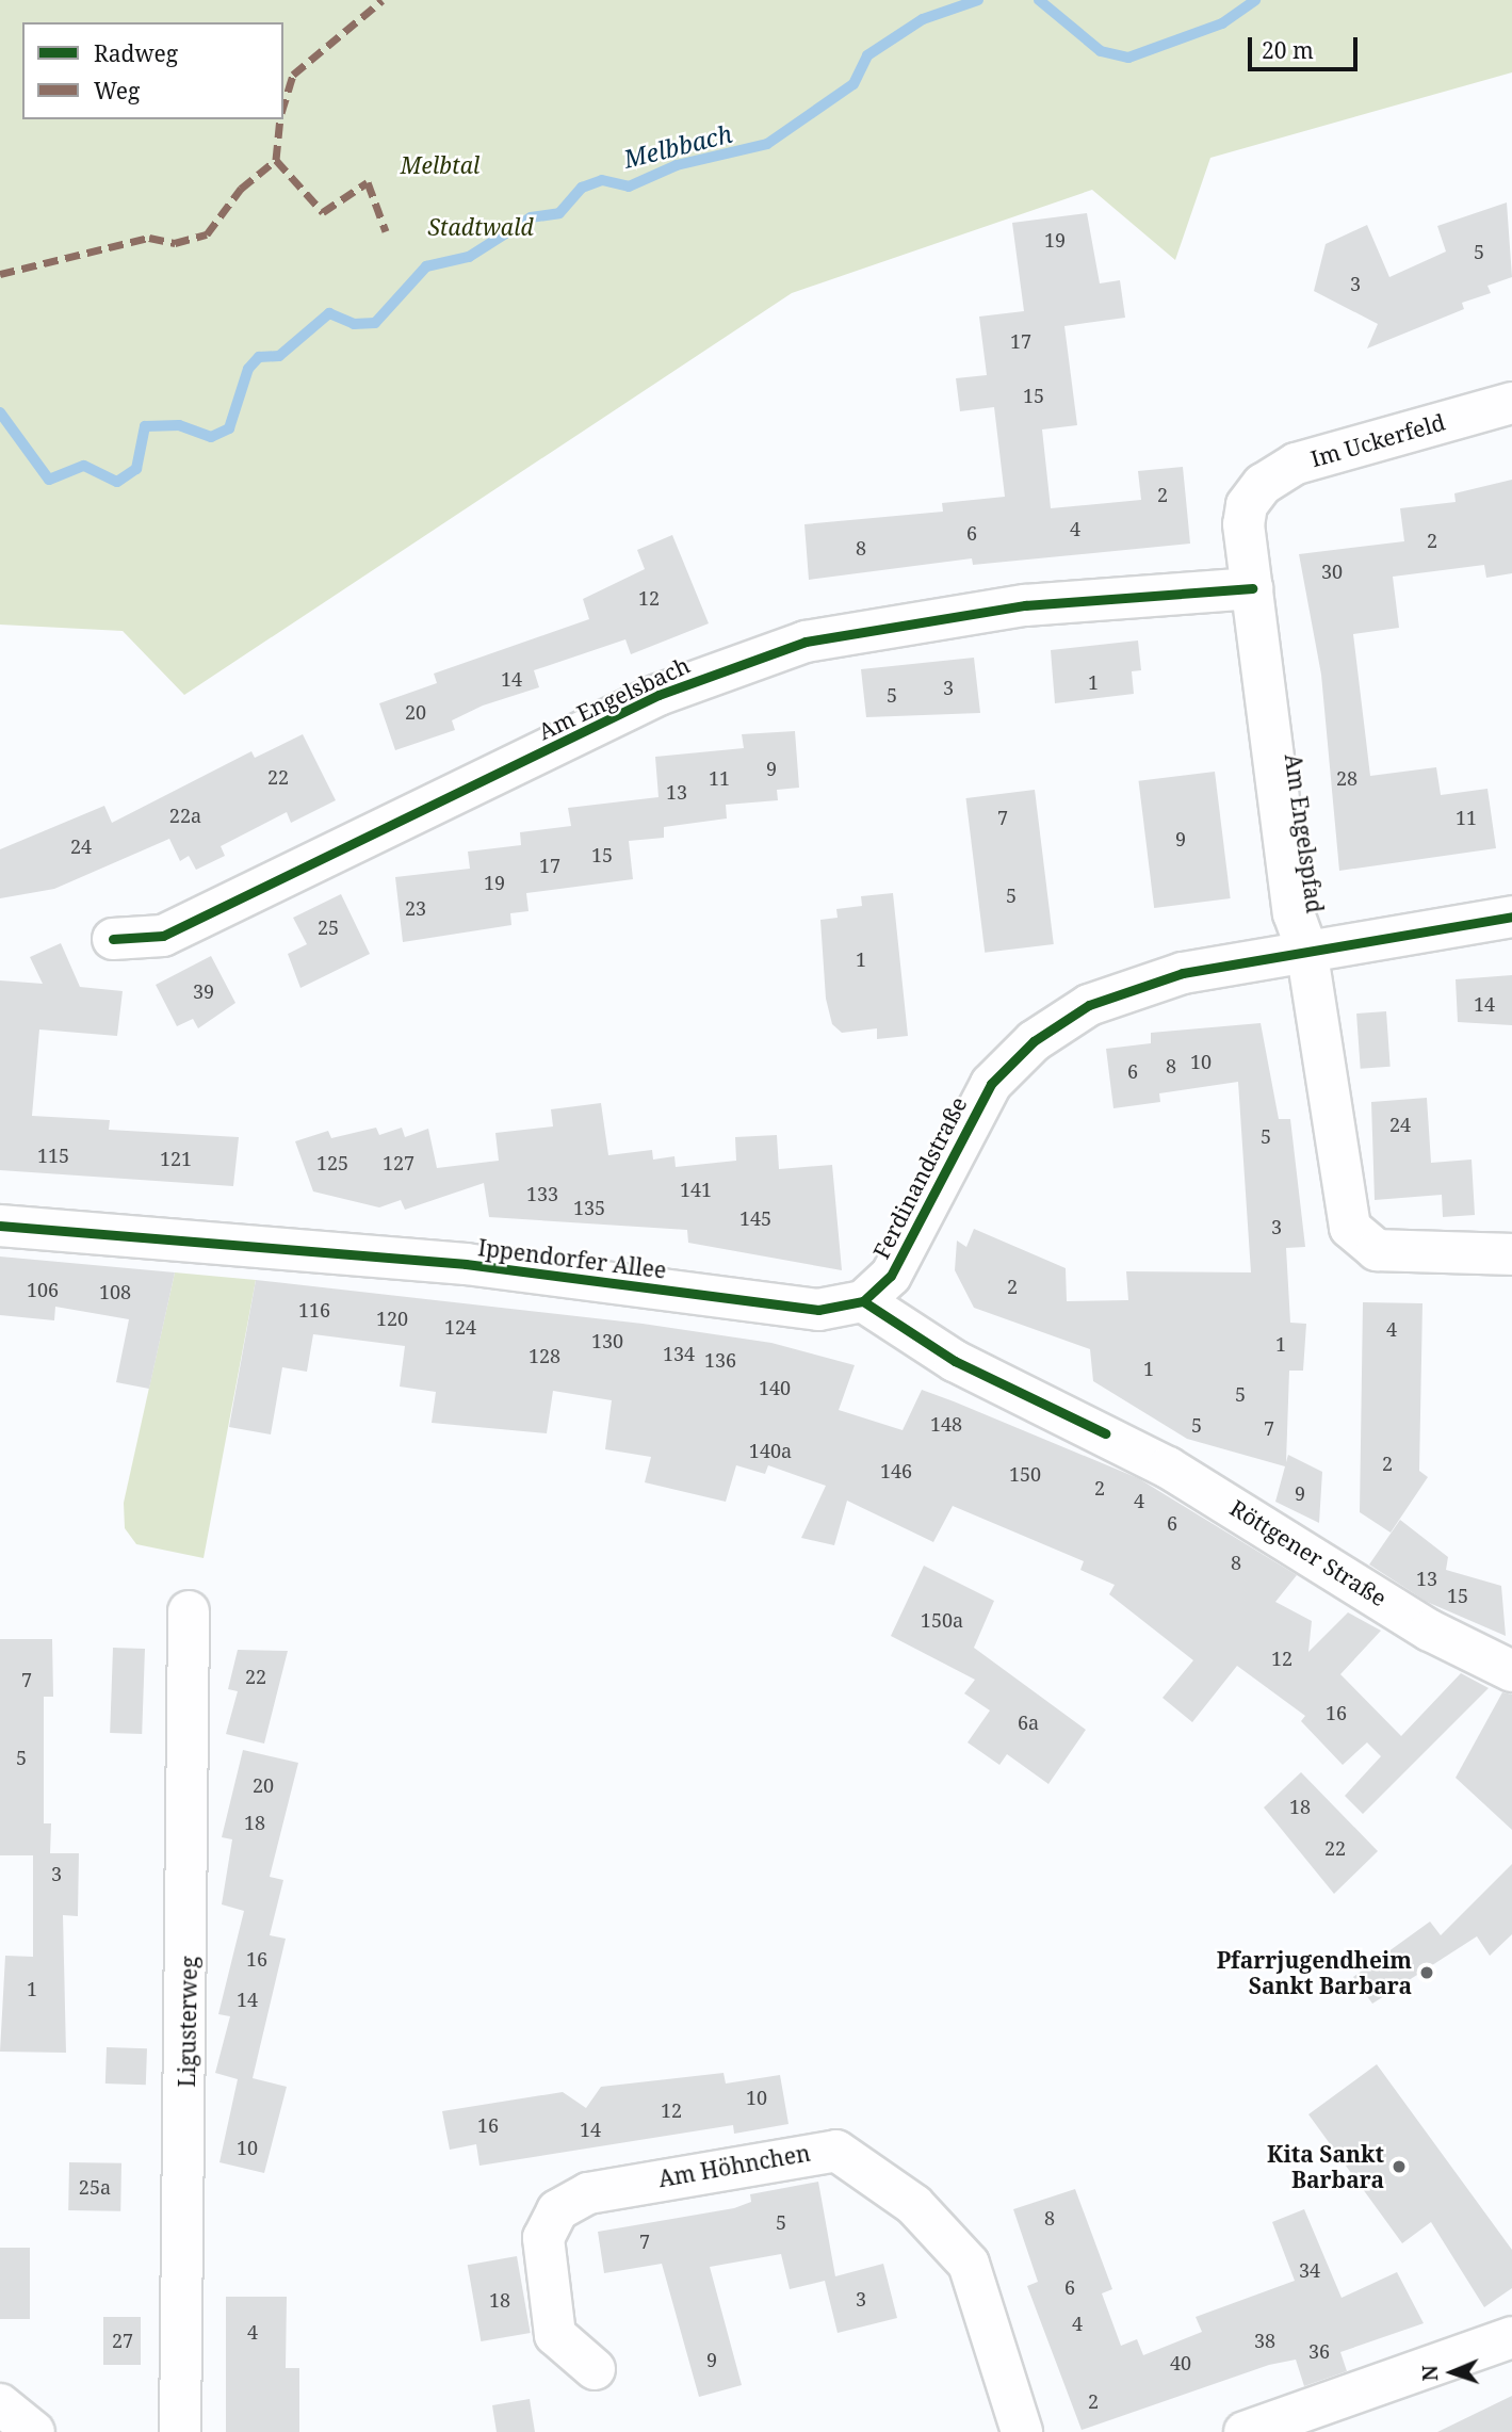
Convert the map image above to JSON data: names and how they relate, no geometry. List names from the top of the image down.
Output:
{
  "streets": {
    "street": [
      "Im Uckerfeld",
      "Am Engelsbach",
      "Am Engelspfad",
      "Ferdinandstraße",
      "Ippendorfer Allee",
      "Röttgener Straße",
      "Ligusterweg",
      "Am Höhnchen"
    ]
  },
  "crossings": [
    ["Im Uckerfeld", "Am Engelspfad"],
    ["Am Engelsbach", "Am Engelspfad"],
    ["Am Engelspfad", "Ferdinandstraße"],
    ["Ferdinandstraße", "Ippendorfer Allee"],
    ["Ferdinandstraße", "Röttgener Straße"],
    ["Ippendorfer Allee", "Röttgener Straße"]
  ],
  "water": ["Melbbach"],
  "parks": ["Melbtal", "Stadtwald"],
  "places": ["Pfarrjugendheim Sankt Barbara", "Kita Sankt Barbara"],
  "house_numbers": [
    "19",
    "5",
    "3",
    "17",
    "15",
    "2",
    "4",
    "6",
    "2",
    "8",
    "30",
    "12",
    "14",
    "1",
    "3",
    "5",
    "20",
    "9",
    "22",
    "11",
    "28",
    "13",
    "22a",
    "7",
    "11",
    "9",
    "24",
    "15",
    "17",
    "19",
    "5",
    "23",
    "25",
    "1",
    "39",
    "14",
    "10",
    "8",
    "6",
    "24",
    "5",
    "115",
    "121",
    "125",
    "127",
    "141",
    "133",
    "135",
    "145",
    "3",
    "2",
    "106",
    "108",
    "116",
    "120",
    "124",
    "4",
    "130",
    "1",
    "134",
    "128",
    "136",
    "1",
    "140",
    "5",
    "148",
    "5",
    "7",
    "140a",
    "2",
    "146",
    "150",
    "2",
    "9",
    "4",
    "6",
    "8",
    "13",
    "15",
    "150a",
    "12",
    "22",
    "7",
    "16",
    "6a",
    "5",
    "20",
    "18",
    "18",
    "22",
    "3",
    "16",
    "1",
    "14",
    "10",
    "12",
    "16",
    "14",
    "10",
    "25a",
    "8",
    "5",
    "7",
    "34",
    "6",
    "3",
    "18",
    "4",
    "4",
    "27",
    "38",
    "36",
    "9",
    "40",
    "2"
  ],
  "legend": ["Radweg", "Weg"],
  "scale_bar": "20 m",
  "north": "left"
}
